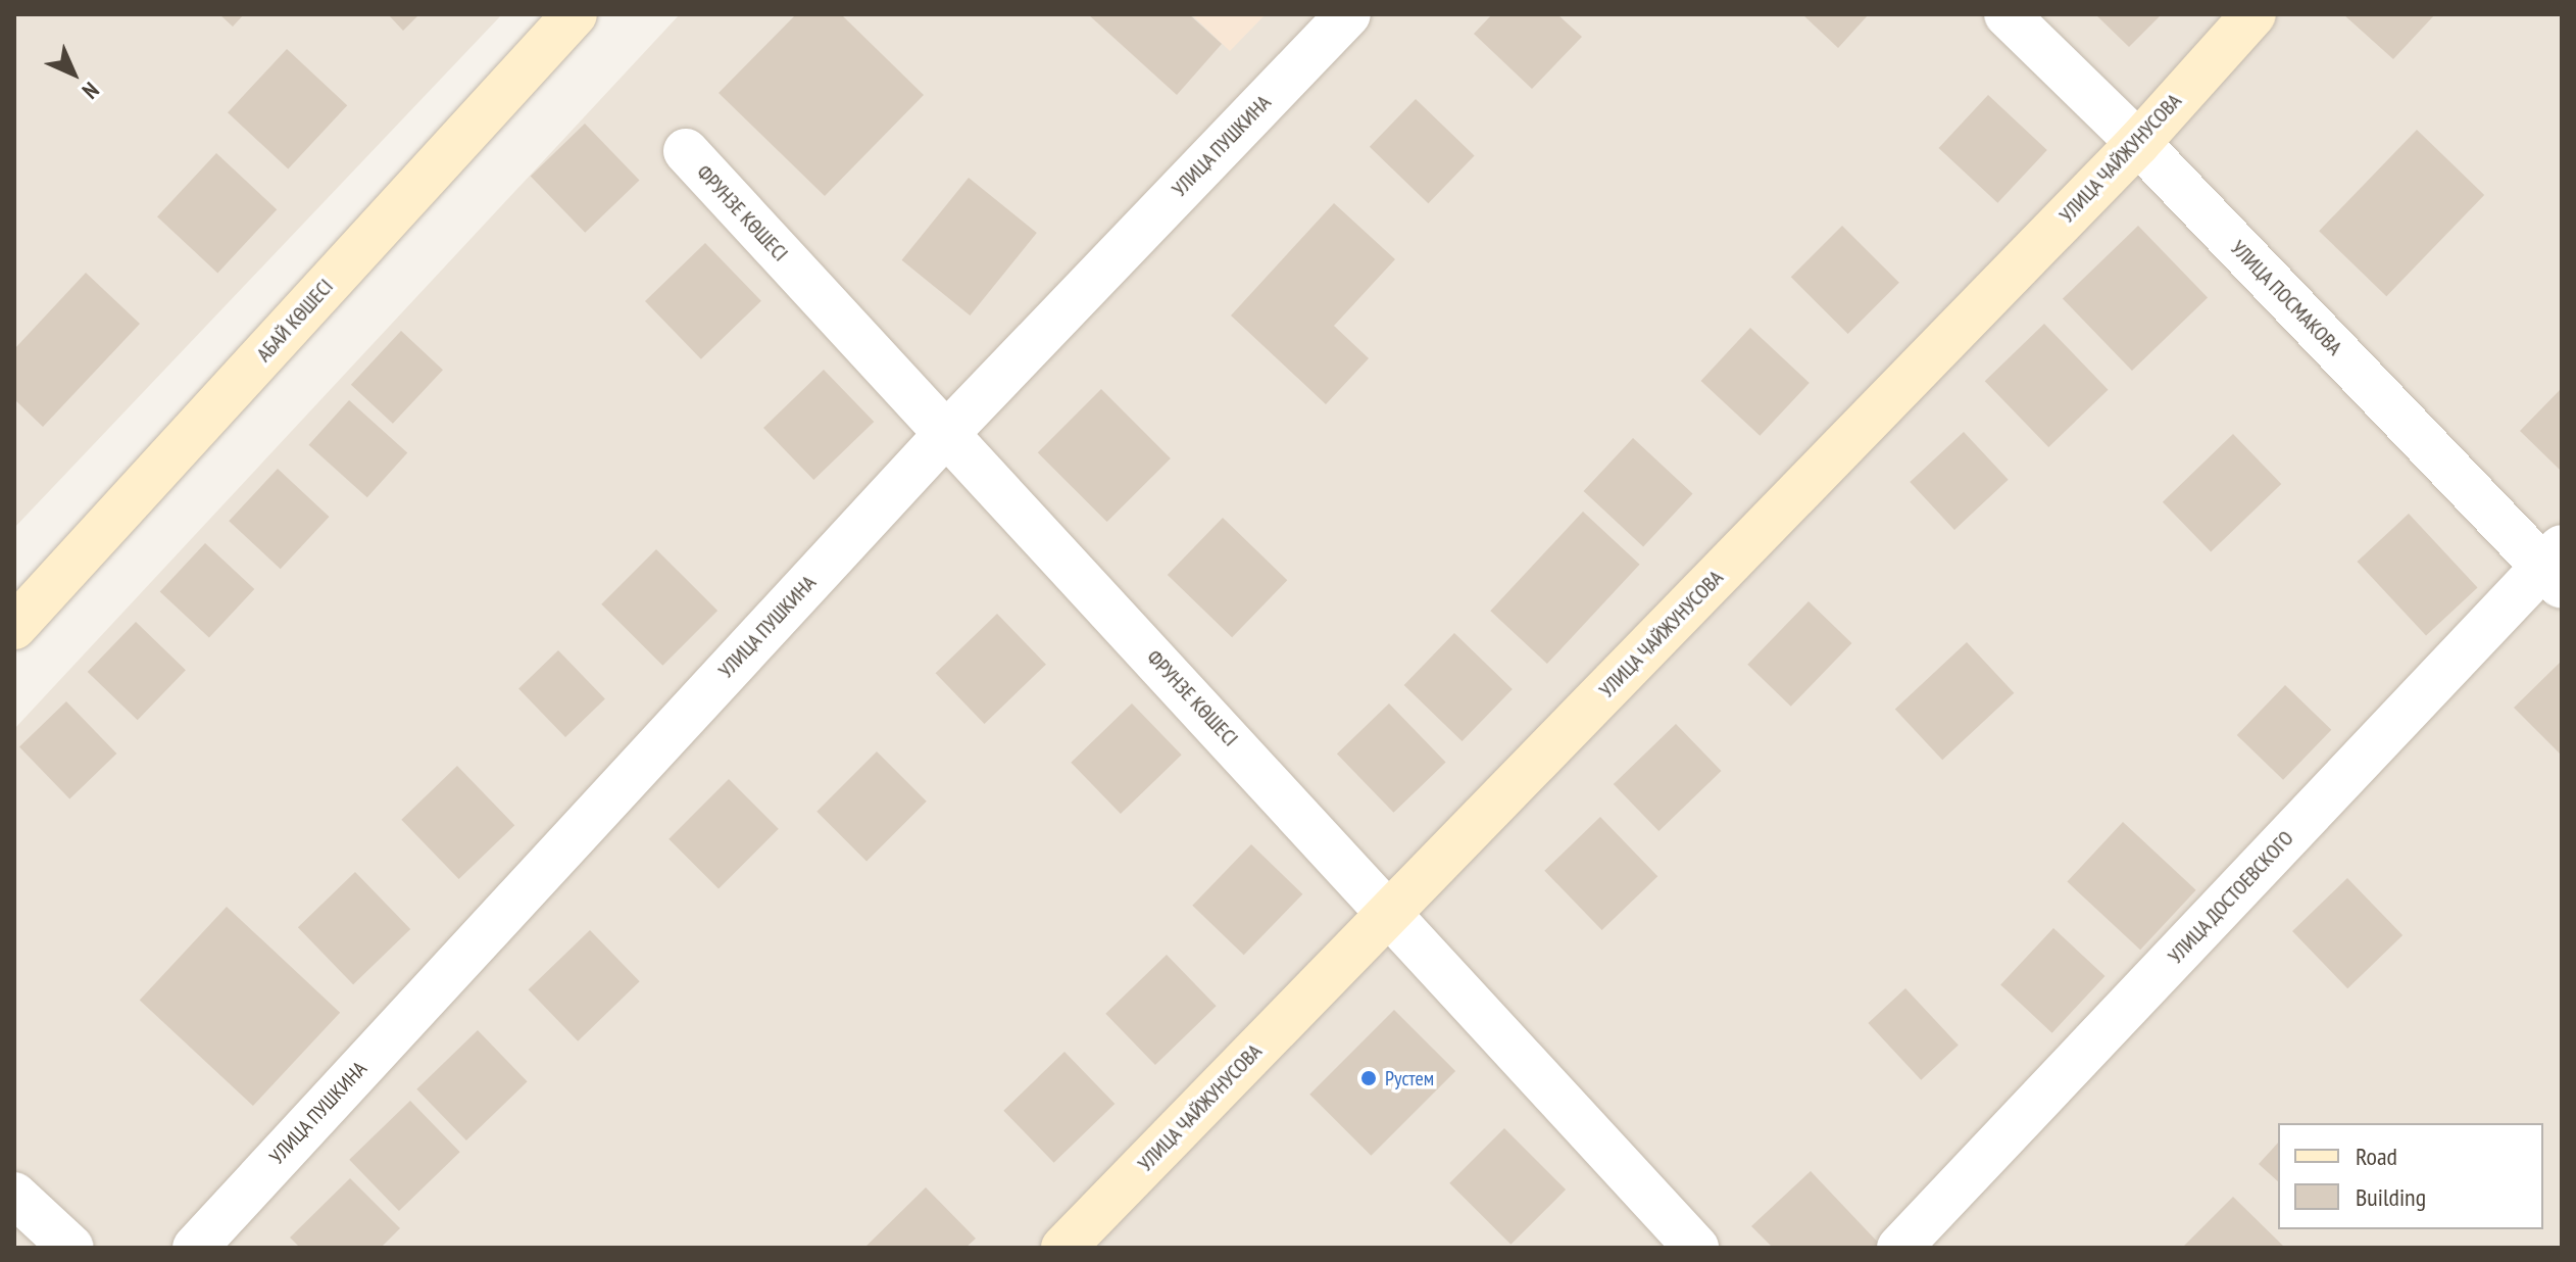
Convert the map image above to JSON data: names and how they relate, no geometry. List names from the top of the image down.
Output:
{
  "streets": {
    "street": [
      "УЛИЦА ПУШКИНА",
      "УЛИЦА ЧАЙЖУНУСОВА",
      "ФРУНЗЕ КӨШЕСІ",
      "УЛИЦА ПОСМАКОВА",
      "АБАЙ КӨШЕСІ",
      "УЛИЦА ДОСТОЕВСКОГО"
    ]
  },
  "crossings": [
    ["УЛИЦА ПУШКИНА", "ФРУНЗЕ КӨШЕСІ"],
    ["УЛИЦА ЧАЙЖУНУСОВА", "ФРУНЗЕ КӨШЕСІ"],
    ["УЛИЦА ЧАЙЖУНУСОВА", "УЛИЦА ПОСМАКОВА"],
    ["УЛИЦА ПОСМАКОВА", "УЛИЦА ДОСТОЕВСКОГО"]
  ],
  "places": ["Рустем"],
  "legend": ["Road", "Building"],
  "north": "bottom right"
}
